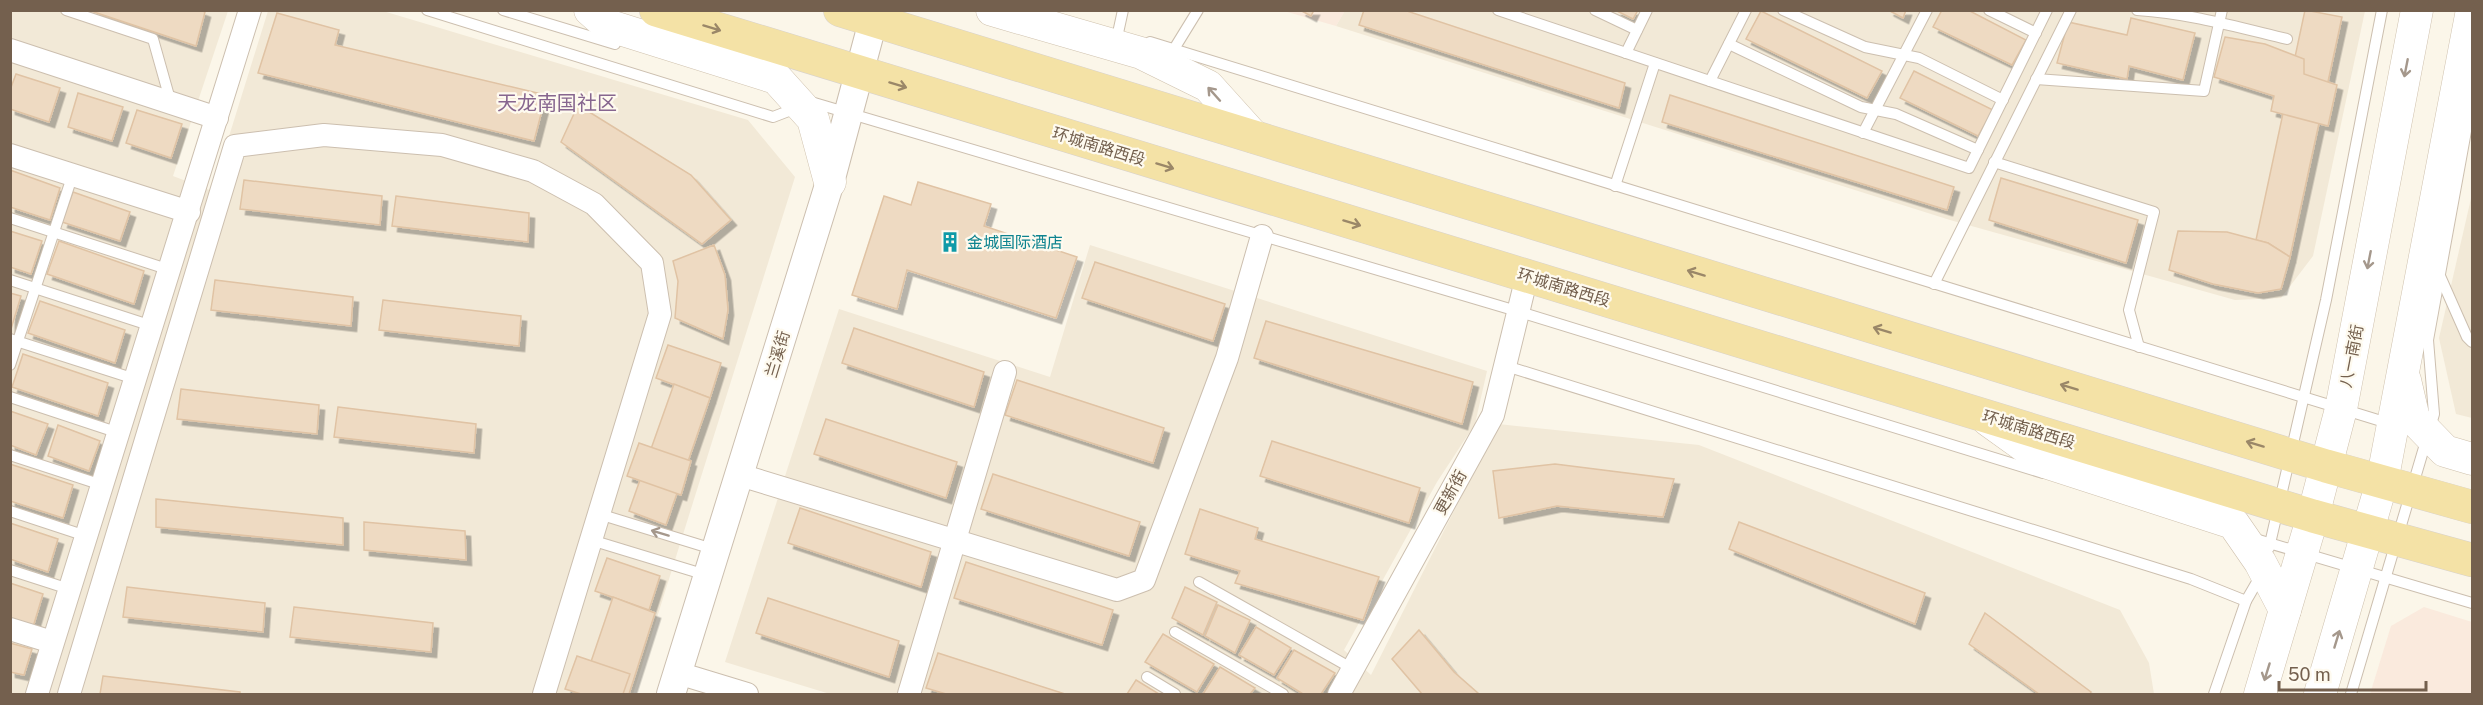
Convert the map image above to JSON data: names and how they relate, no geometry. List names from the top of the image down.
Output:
{
  "streets": {
    "main road": ["环城南路西段", "八一南街"],
    "street": ["兰溪街", "更新街"]
  },
  "crossings": [
    ["环城南路西段", "兰溪街"],
    ["环城南路西段", "八一南街"],
    ["环城南路西段", "更新街"]
  ],
  "districts": ["天龙南国社区"],
  "places": {
    "building": ["金城国际酒店"]
  },
  "scale_bar": "50 m"
}
